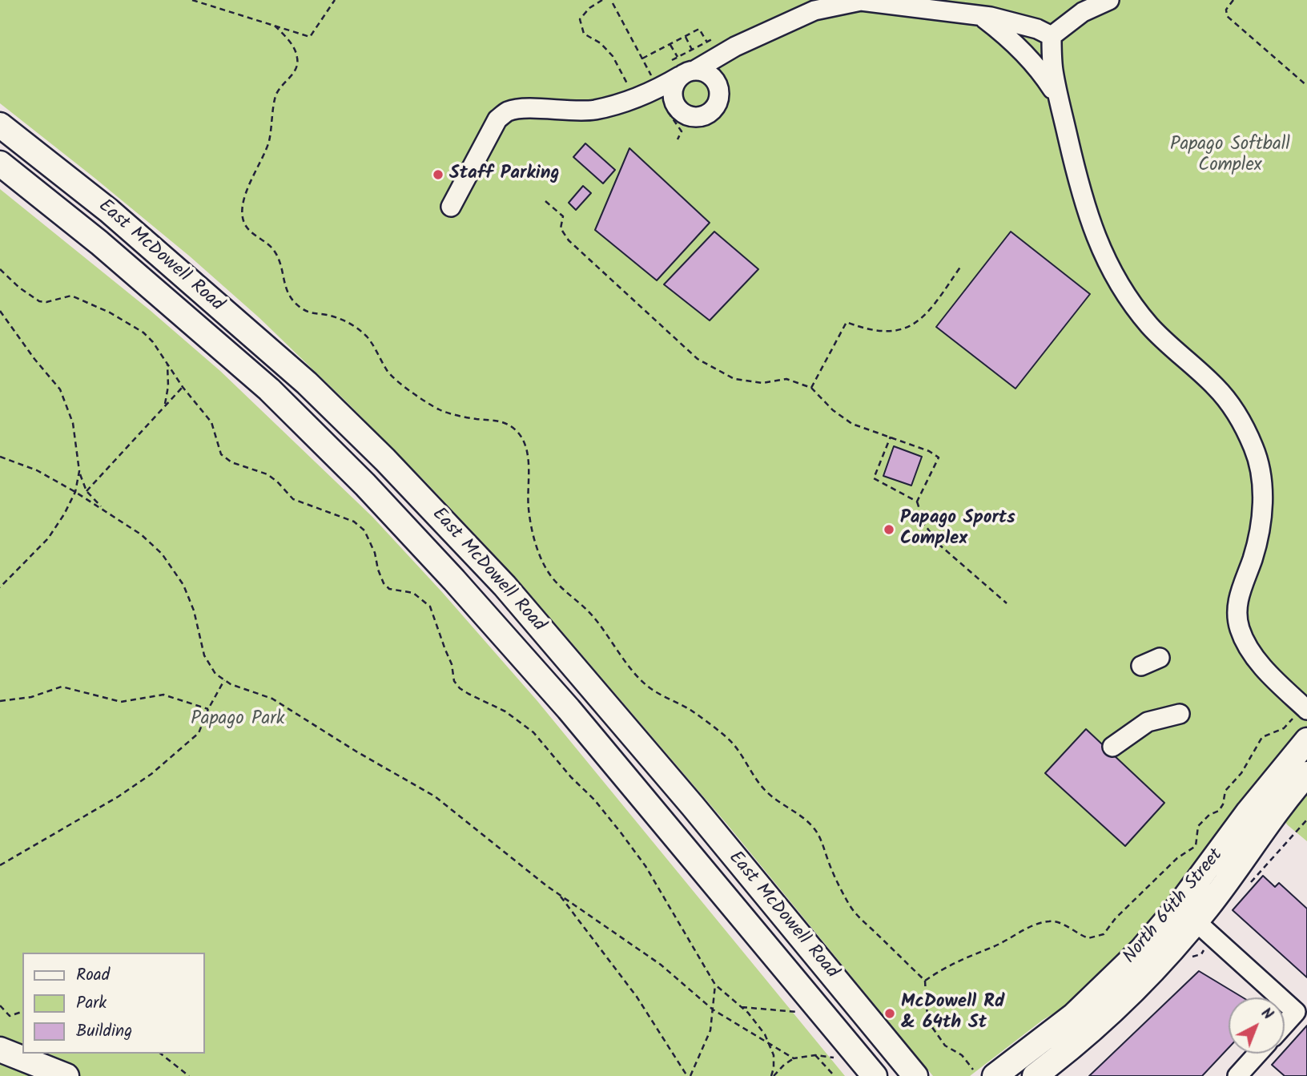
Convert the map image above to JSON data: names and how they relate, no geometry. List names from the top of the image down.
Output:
{
  "streets": {
    "main road": ["East McDowell Road", "North 64th Street"]
  },
  "parks": ["Papago Softball Complex", "Papago Park"],
  "places": ["Staff Parking", "Papago Sports Complex", "McDowell Rd & 64th St"],
  "legend": ["Road", "Park", "Building"],
  "north": "top right"
}
